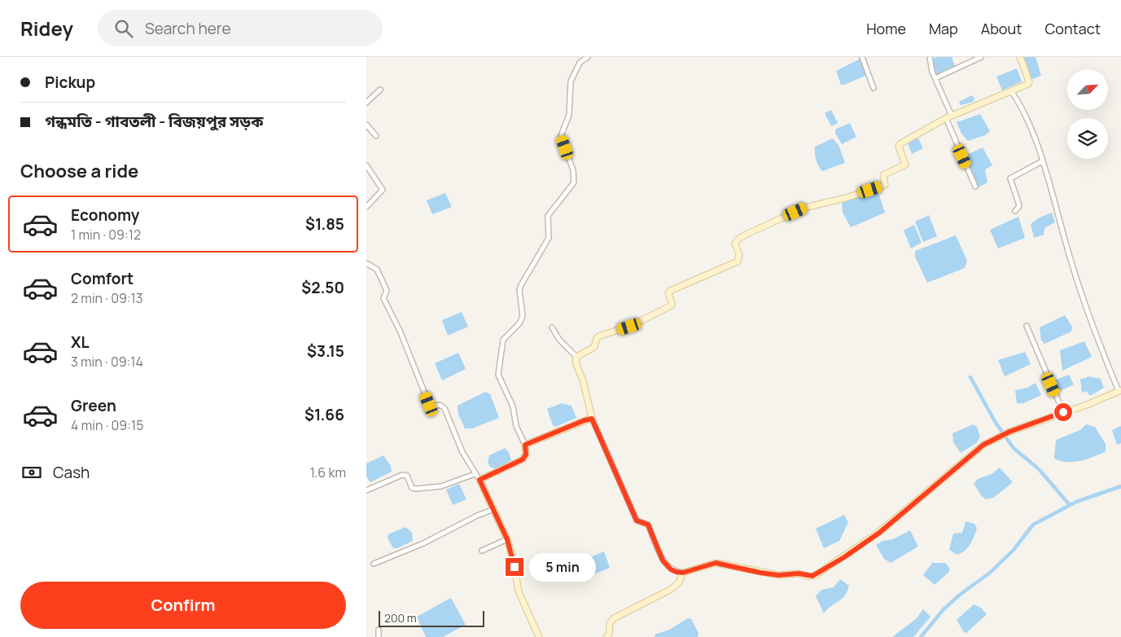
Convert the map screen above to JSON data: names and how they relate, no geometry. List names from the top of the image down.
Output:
{
  "scale_bar": "200 m",
  "north": "top right",
  "page": {
    "header": "Ridey",
    "search": "Search here",
    "nav": [
      "Home",
      "Map",
      "About",
      "Contact"
    ],
    "banner": ["Pickup", "গন্ধমতি - গাবতলী - বিজয়পুর সড়ক"],
    "heading": "Choose a ride",
    "list": [
      {
        "name": "Economy",
        "note": "1 min · 09:12",
        "value": "$1.85"
      },
      {
        "name": "Comfort",
        "note": "2 min · 09:13",
        "value": "$2.50"
      },
      {
        "name": "XL",
        "note": "3 min · 09:14",
        "value": "$3.15"
      },
      {
        "name": "Green",
        "note": "4 min · 09:15",
        "value": "$1.66"
      }
    ],
    "pay": ["Cash", "1.6 km"],
    "bubble": "5 min",
    "buttons": "Confirm",
    "scale": "200 m"
  }
}
